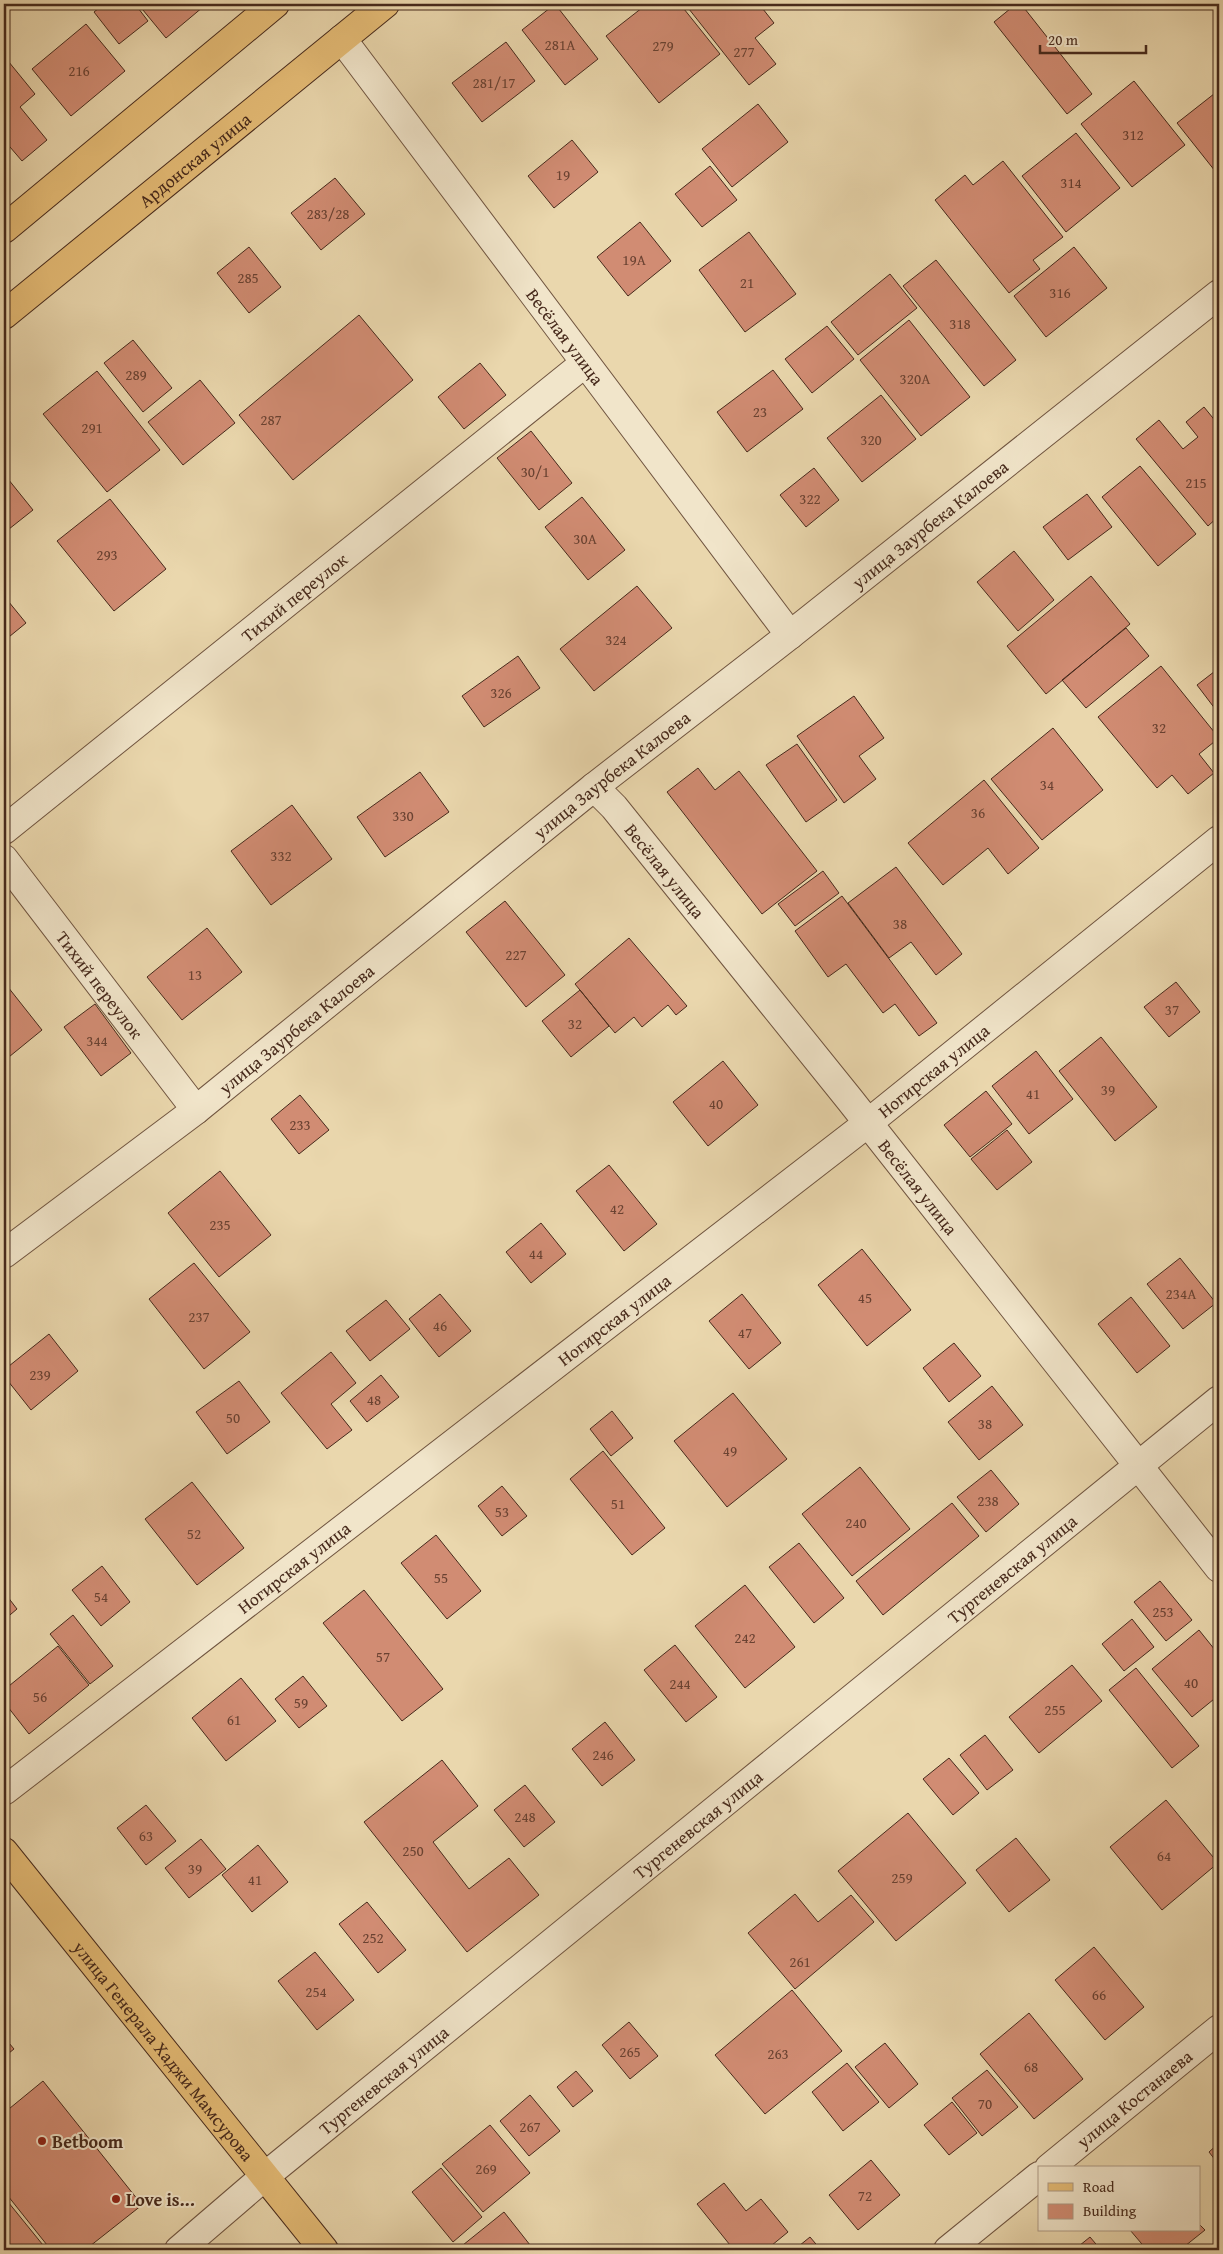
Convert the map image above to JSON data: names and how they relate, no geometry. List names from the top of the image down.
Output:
{
  "streets": {
    "main road": ["Ардонская улица", "улица Генерала Хаджи Мамсурова"],
    "street": [
      "Весёлая улица",
      "улица Заурбека Калоева",
      "Тихий переулок",
      "Ногирская улица",
      "Тургеневская улица",
      "улица Костанаева"
    ]
  },
  "crossings": [
    ["Ардонская улица", "Весёлая улица"],
    ["Весёлая улица", "улица Заурбека Калоева"],
    ["Весёлая улица", "Тихий переулок"],
    ["Весёлая улица", "Ногирская улица"],
    ["Весёлая улица", "Тургеневская улица"],
    ["улица Заурбека Калоева", "Тихий переулок"],
    ["Тургеневская улица", "улица Генерала Хаджи Мамсурова"]
  ],
  "places": ["Betboom", "Love is..."],
  "house_numbers": [
    "281А",
    "279",
    "277",
    "216",
    "281/17",
    "312",
    "19",
    "314",
    "283/28",
    "19А",
    "285",
    "21",
    "316",
    "318",
    "289",
    "320А",
    "23",
    "287",
    "291",
    "320",
    "30/1",
    "215",
    "322",
    "30А",
    "293",
    "324",
    "326",
    "32",
    "34",
    "36",
    "330",
    "332",
    "38",
    "227",
    "13",
    "37",
    "32",
    "344",
    "39",
    "41",
    "40",
    "233",
    "42",
    "235",
    "44",
    "234А",
    "45",
    "237",
    "46",
    "47",
    "239",
    "48",
    "50",
    "38",
    "49",
    "238",
    "51",
    "53",
    "240",
    "52",
    "55",
    "54",
    "253",
    "242",
    "57",
    "40",
    "244",
    "56",
    "59",
    "255",
    "61",
    "246",
    "248",
    "63",
    "250",
    "64",
    "39",
    "259",
    "41",
    "252",
    "261",
    "254",
    "66",
    "265",
    "263",
    "68",
    "70",
    "267",
    "269",
    "72"
  ],
  "legend": ["Road", "Building"],
  "scale_bar": "20 m"
}
